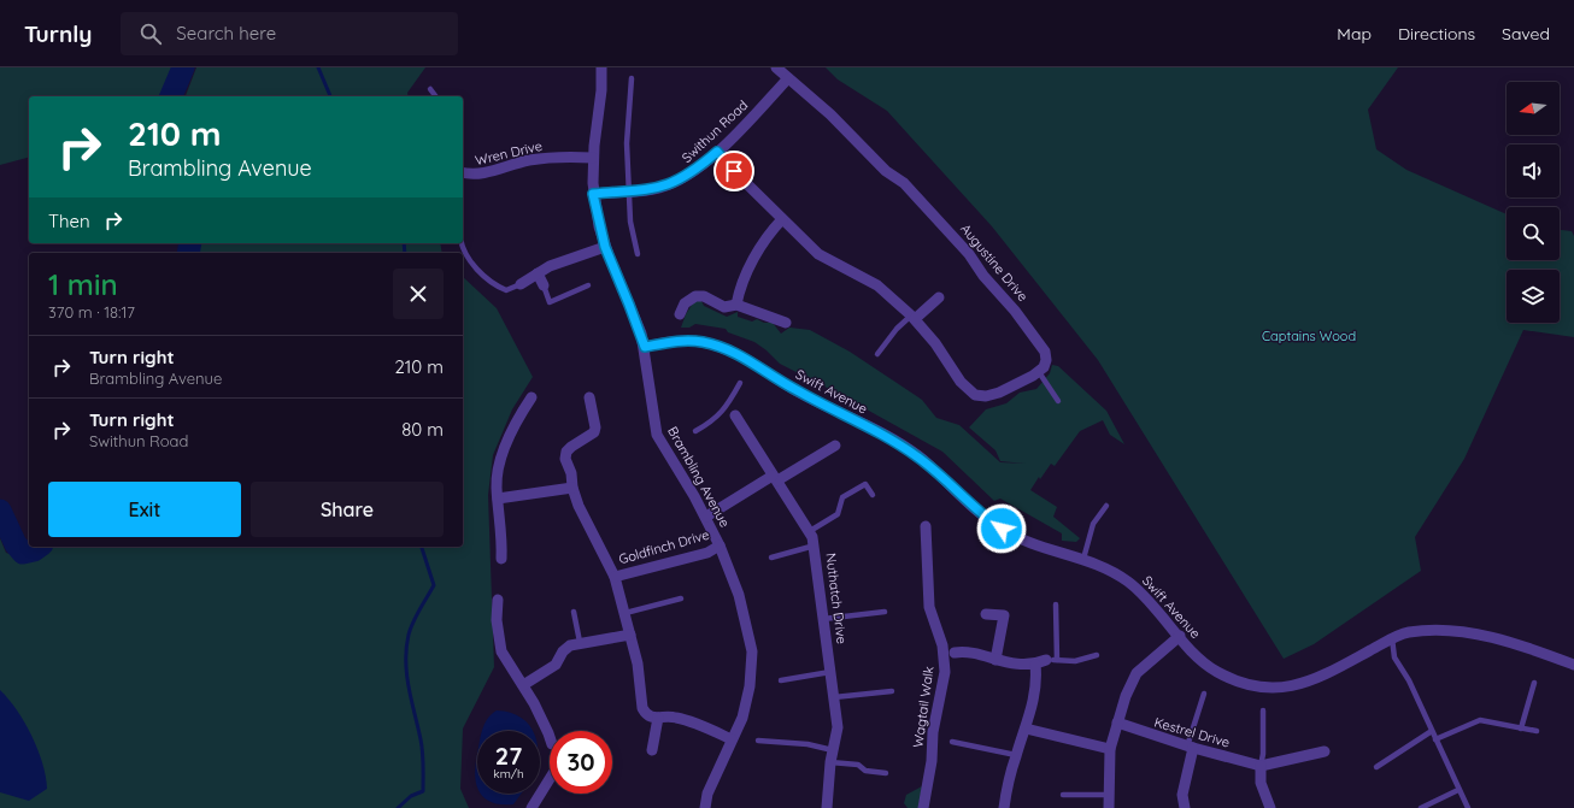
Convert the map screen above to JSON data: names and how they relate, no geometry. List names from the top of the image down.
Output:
{
  "streets": {
    "street": [
      "Swithun Road",
      "Wren Drive",
      "Augustine Drive",
      "Swift Avenue",
      "Brambling Avenue",
      "Goldfinch Drive",
      "Nuthatch Drive",
      "Wagtail Walk",
      "Kestrel Drive"
    ]
  },
  "crossings": [
    ["Swithun Road", "Augustine Drive"],
    ["Swithun Road", "Brambling Avenue"],
    ["Wren Drive", "Brambling Avenue"],
    ["Swift Avenue", "Brambling Avenue"],
    ["Brambling Avenue", "Goldfinch Drive"]
  ],
  "parks": ["Captains Wood"],
  "north": "left",
  "page": {
    "header": "Turnly",
    "search": "Search here",
    "nav": ["Map", "Directions", "Saved"],
    "turn": ["210 m", "Brambling Avenue"],
    "then": "Then",
    "heading": ["1 min", "370 m · 18:17"],
    "list": [
      {
        "name": "Turn right",
        "note": "Brambling Avenue",
        "value": "210 m"
      },
      {
        "name": "Turn right",
        "note": "Swithun Road",
        "value": "80 m"
      }
    ],
    "buttons": ["Exit", "Share"],
    "speed": "27 km/h",
    "limit": "30"
  }
}
